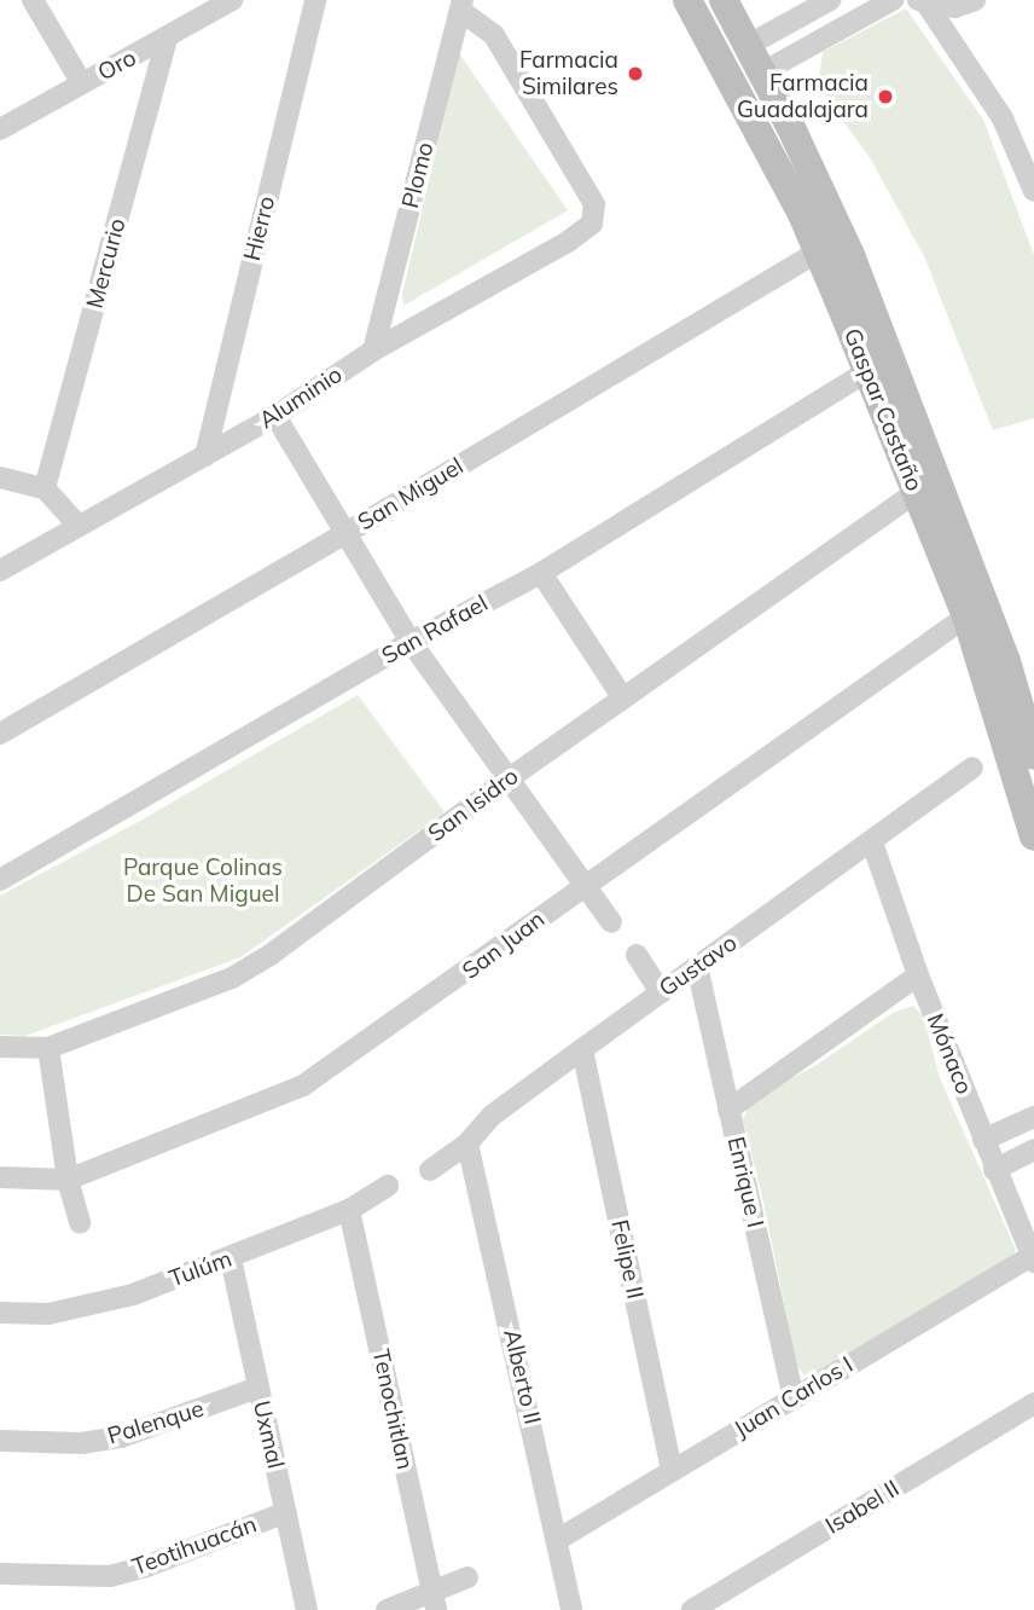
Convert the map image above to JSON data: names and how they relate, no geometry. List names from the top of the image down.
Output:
{
  "streets": {
    "main road": ["Gaspar Castaño"],
    "street": [
      "Oro",
      "Plomo",
      "Hierro",
      "Mercurio",
      "Aluminio",
      "San Miguel",
      "San Rafael",
      "San Isidro",
      "San Juan",
      "Gustavo",
      "Mónaco",
      "Enrique I",
      "Felipe II",
      "Tulúm",
      "Alberto II",
      "Juan Carlos I",
      "Tenochitlan",
      "Palenque",
      "Uxmal",
      "Isabel II",
      "Teotihuacán"
    ]
  },
  "crossings": [
    ["Oro", "Mercurio"],
    ["Plomo", "Aluminio"],
    ["Hierro", "Aluminio"],
    ["Gaspar Castaño", "San Miguel"],
    ["Gaspar Castaño", "San Rafael"],
    ["Gaspar Castaño", "San Isidro"],
    ["Gaspar Castaño", "San Juan"],
    ["Gustavo", "Mónaco"],
    ["Gustavo", "Enrique I"],
    ["Gustavo", "Felipe II"],
    ["Gustavo", "Alberto II"],
    ["Mónaco", "Juan Carlos I"],
    ["Enrique I", "Juan Carlos I"],
    ["Felipe II", "Juan Carlos I"],
    ["Tulúm", "Tenochitlan"],
    ["Tulúm", "Uxmal"],
    ["Alberto II", "Juan Carlos I"],
    ["Palenque", "Uxmal"],
    ["Uxmal", "Teotihuacán"]
  ],
  "parks": ["Parque Colinas De San Miguel"],
  "places": ["Farmacia Similares", "Farmacia Guadalajara"]
}
